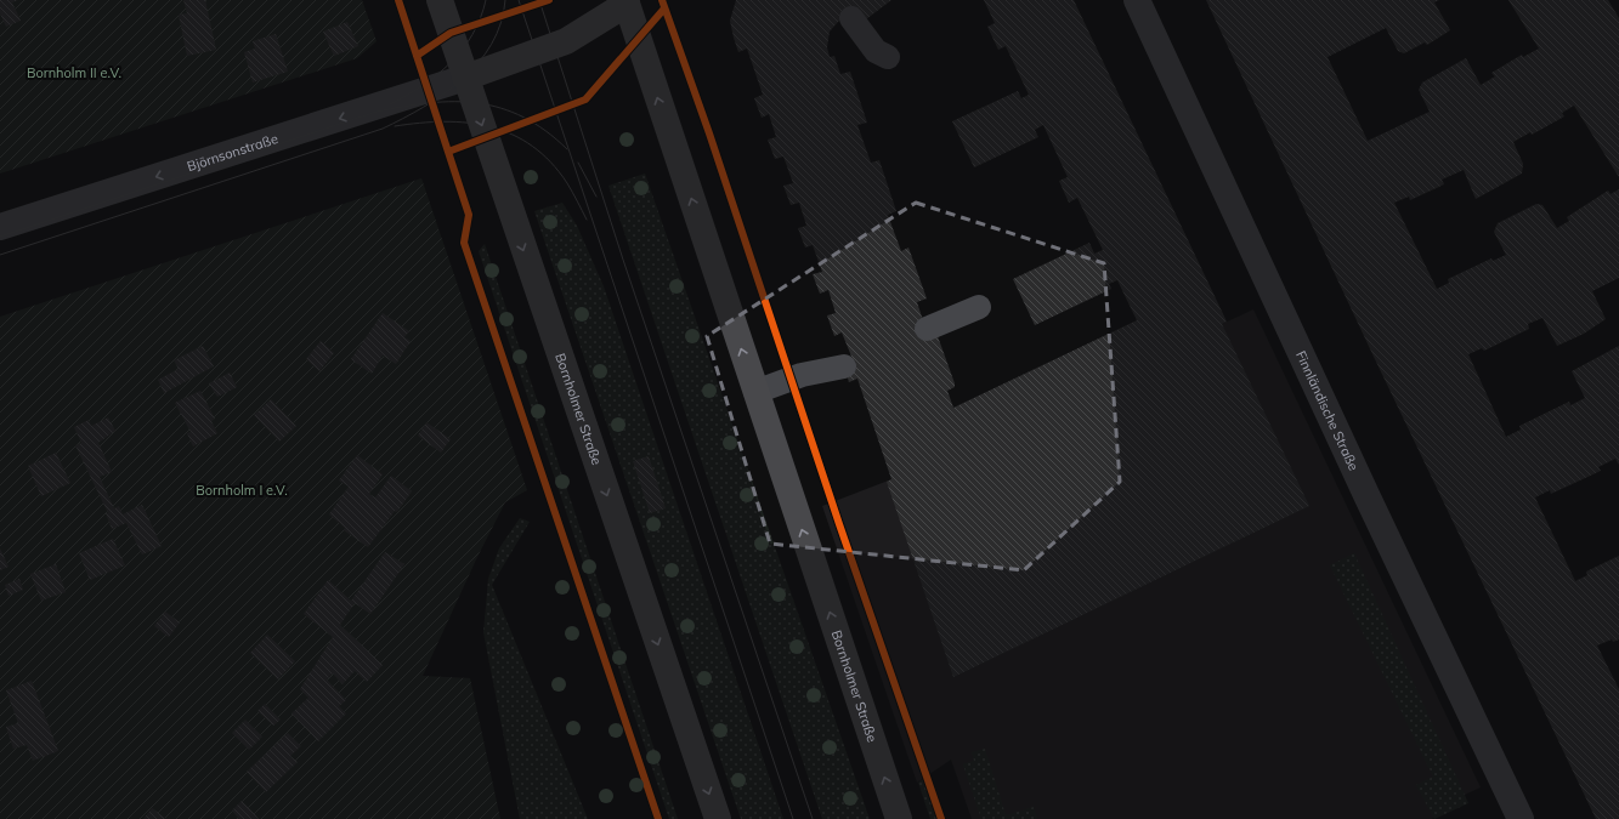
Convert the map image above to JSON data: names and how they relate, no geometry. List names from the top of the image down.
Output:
{
  "streets": {
    "main road": ["Bornholmer Straße"],
    "street": ["Björnsonstraße", "Finnländische Straße"]
  },
  "crossings": [
    ["Björnsonstraße", "Bornholmer Straße"]
  ],
  "one_way": ["Björnsonstraße"],
  "parks": ["Bornholm II e.V.", "Bornholm I e.V."]
}
